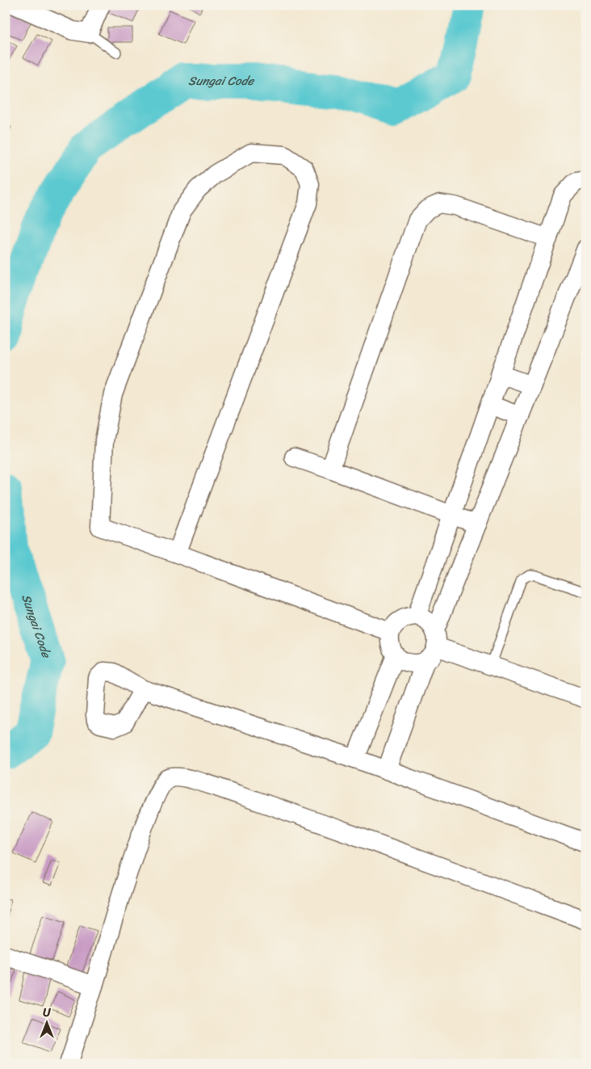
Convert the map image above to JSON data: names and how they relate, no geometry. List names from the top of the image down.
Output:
{
  "water": ["Sungai Code"],
  "north": "top"
}
